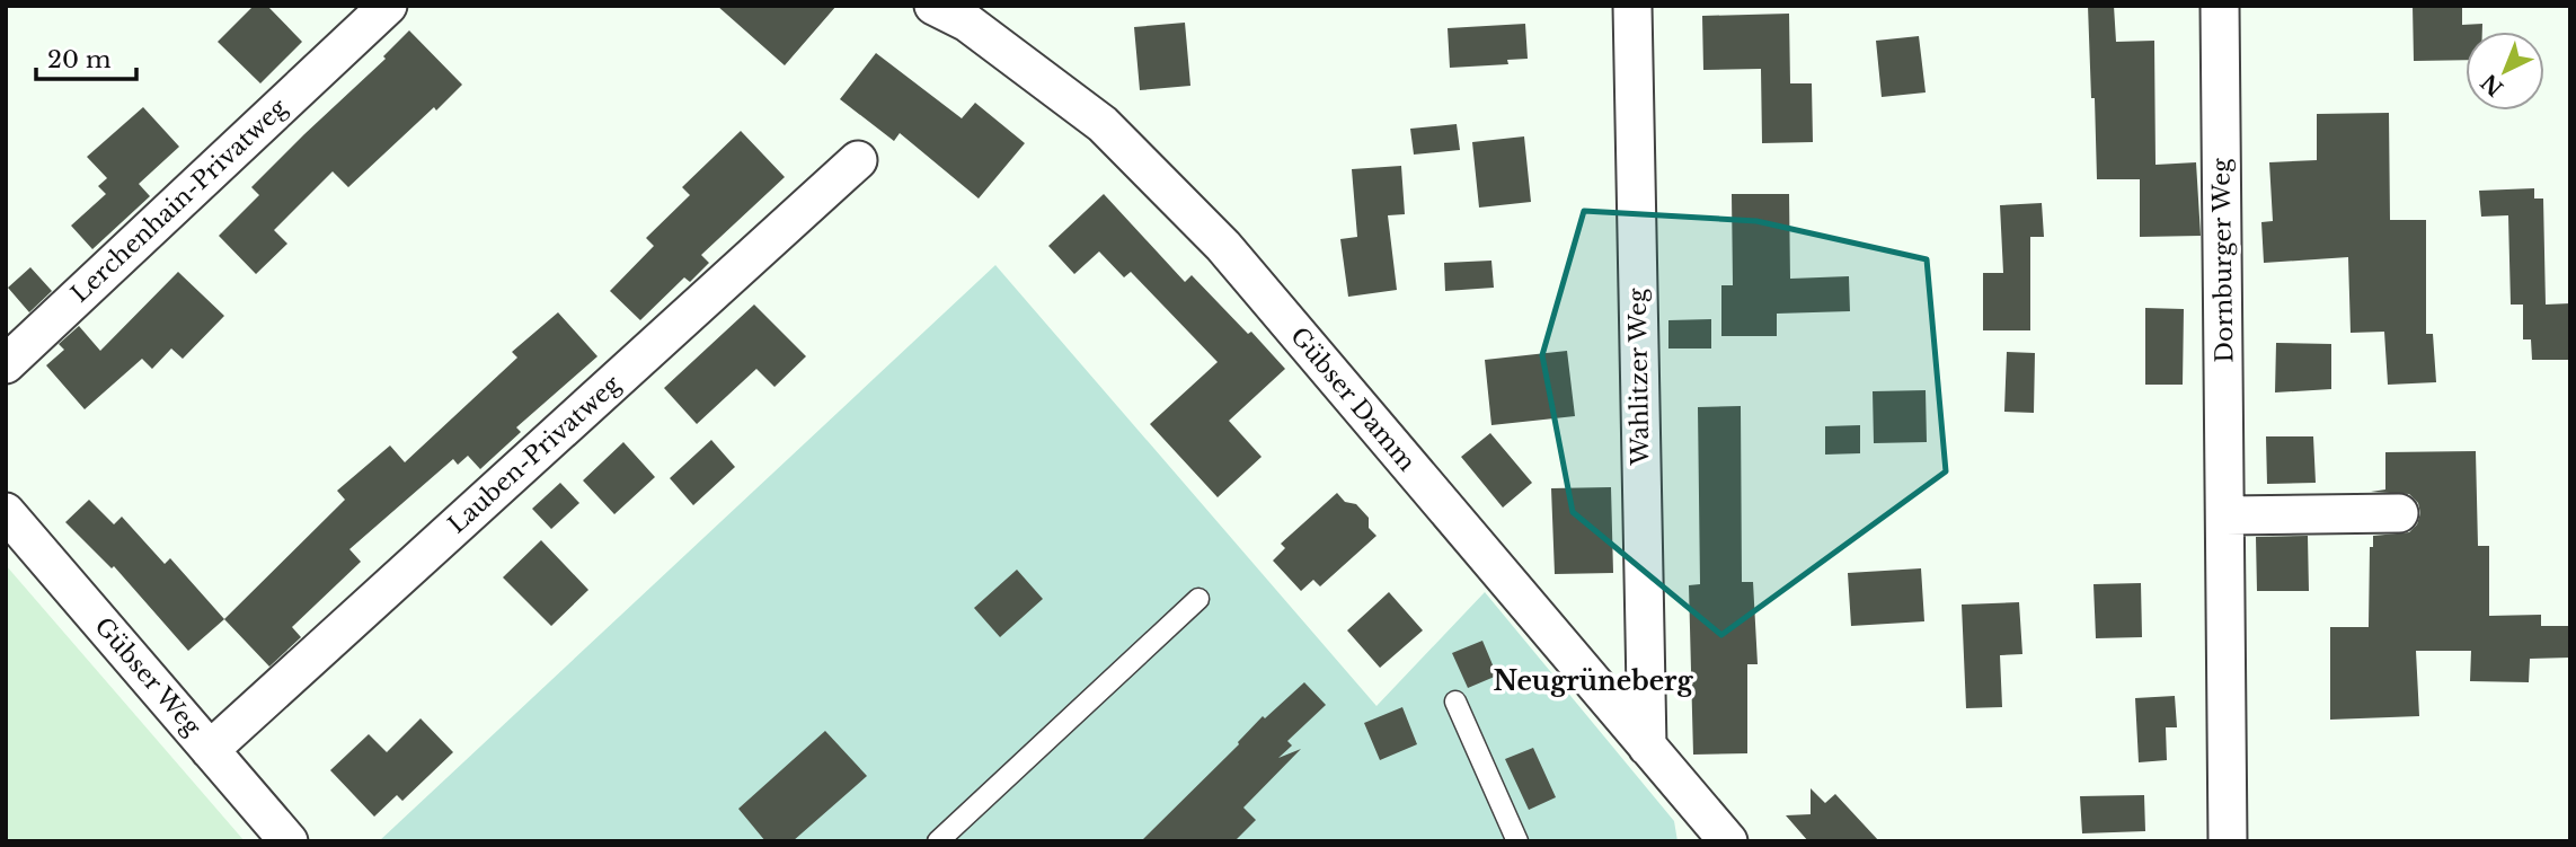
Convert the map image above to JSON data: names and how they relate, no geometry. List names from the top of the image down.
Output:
{
  "streets": {
    "street": [
      "Lerchenhain-Privatweg",
      "Dornburger Weg",
      "Wahlitzer Weg",
      "Gübser Damm",
      "Lauben-Privatweg",
      "Gübser Weg"
    ]
  },
  "crossings": [
    ["Wahlitzer Weg", "Gübser Damm"],
    ["Lauben-Privatweg", "Gübser Weg"]
  ],
  "districts": ["Neugrüneberg"],
  "scale_bar": "20 m",
  "north": "bottom left"
}
